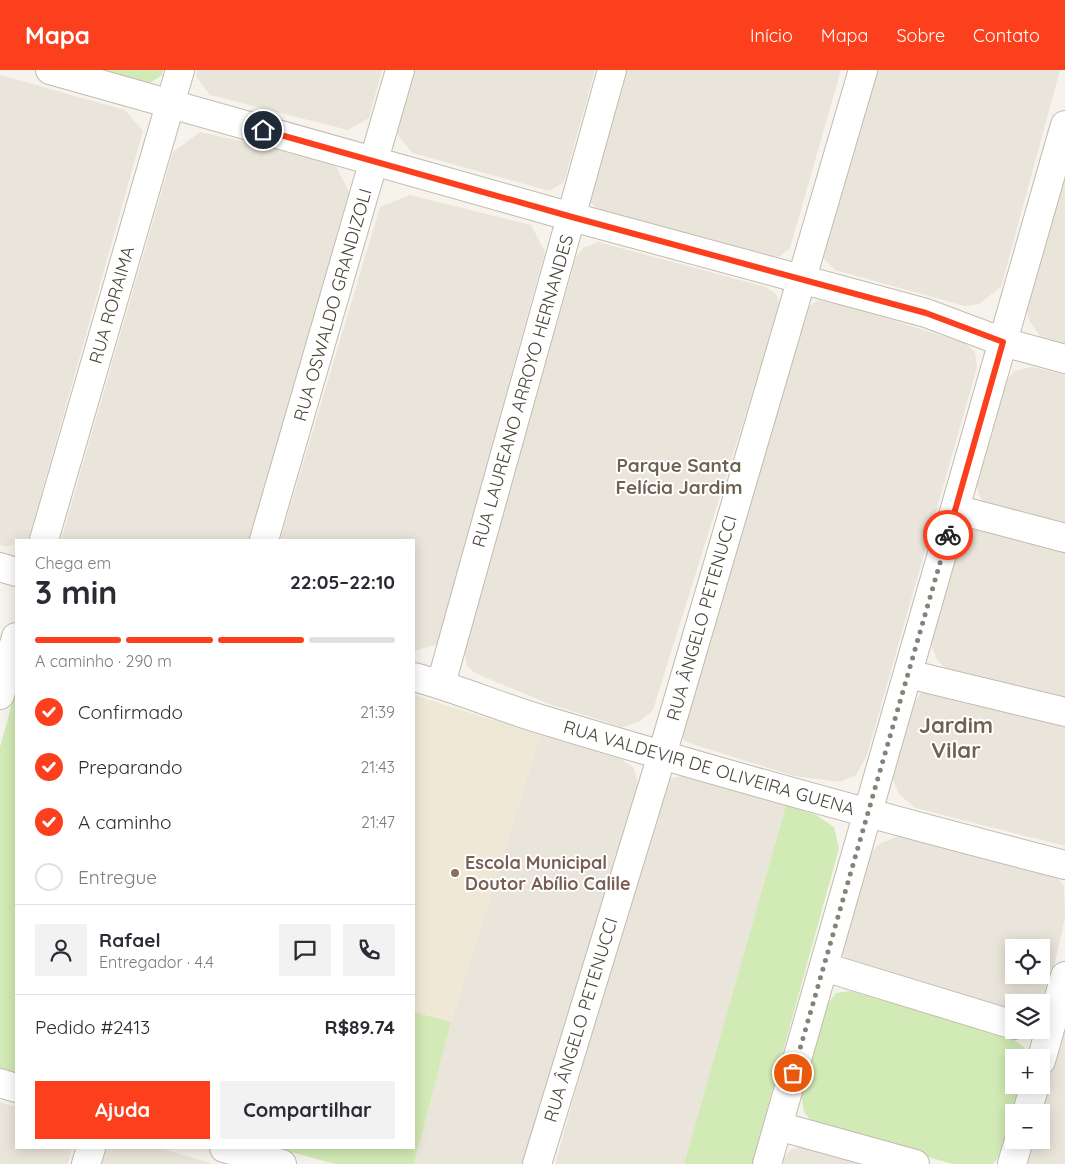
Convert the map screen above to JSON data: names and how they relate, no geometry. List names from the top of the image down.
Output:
{
  "streets": {
    "street": [
      "RUA RORAIMA",
      "RUA OSWALDO GRANDIZOLI",
      "RUA LAUREANO ARROYO HERNANDES",
      "RUA ÂNGELO PETENUCCI",
      "RUA VALDEVIR DE OLIVEIRA GUENA"
    ]
  },
  "crossings": [
    ["RUA LAUREANO ARROYO HERNANDES", "RUA VALDEVIR DE OLIVEIRA GUENA"],
    ["RUA ÂNGELO PETENUCCI", "RUA VALDEVIR DE OLIVEIRA GUENA"]
  ],
  "districts": ["Parque Santa Felícia Jardim", "Jardim Vilar"],
  "places": ["Escola Municipal Doutor Abílio Calile"],
  "page": {
    "header": "Mapa",
    "nav": [
      "Início",
      "Mapa",
      "Sobre",
      "Contato"
    ],
    "heading": ["3 min", "Chega em", "22:05–22:10"],
    "panel": [
      "Rafael",
      "Entregador · 4.4",
      "Pedido #2413",
      "R$89.74"
    ],
    "bar": "A caminho · 290 m",
    "list": [
      ["Confirmado", "21:39"],
      ["Preparando", "21:43"],
      ["A caminho", "21:47"],
      "Entregue"
    ],
    "map_buttons": ["+", "−"],
    "buttons": ["Ajuda", "Compartilhar"]
  }
}
